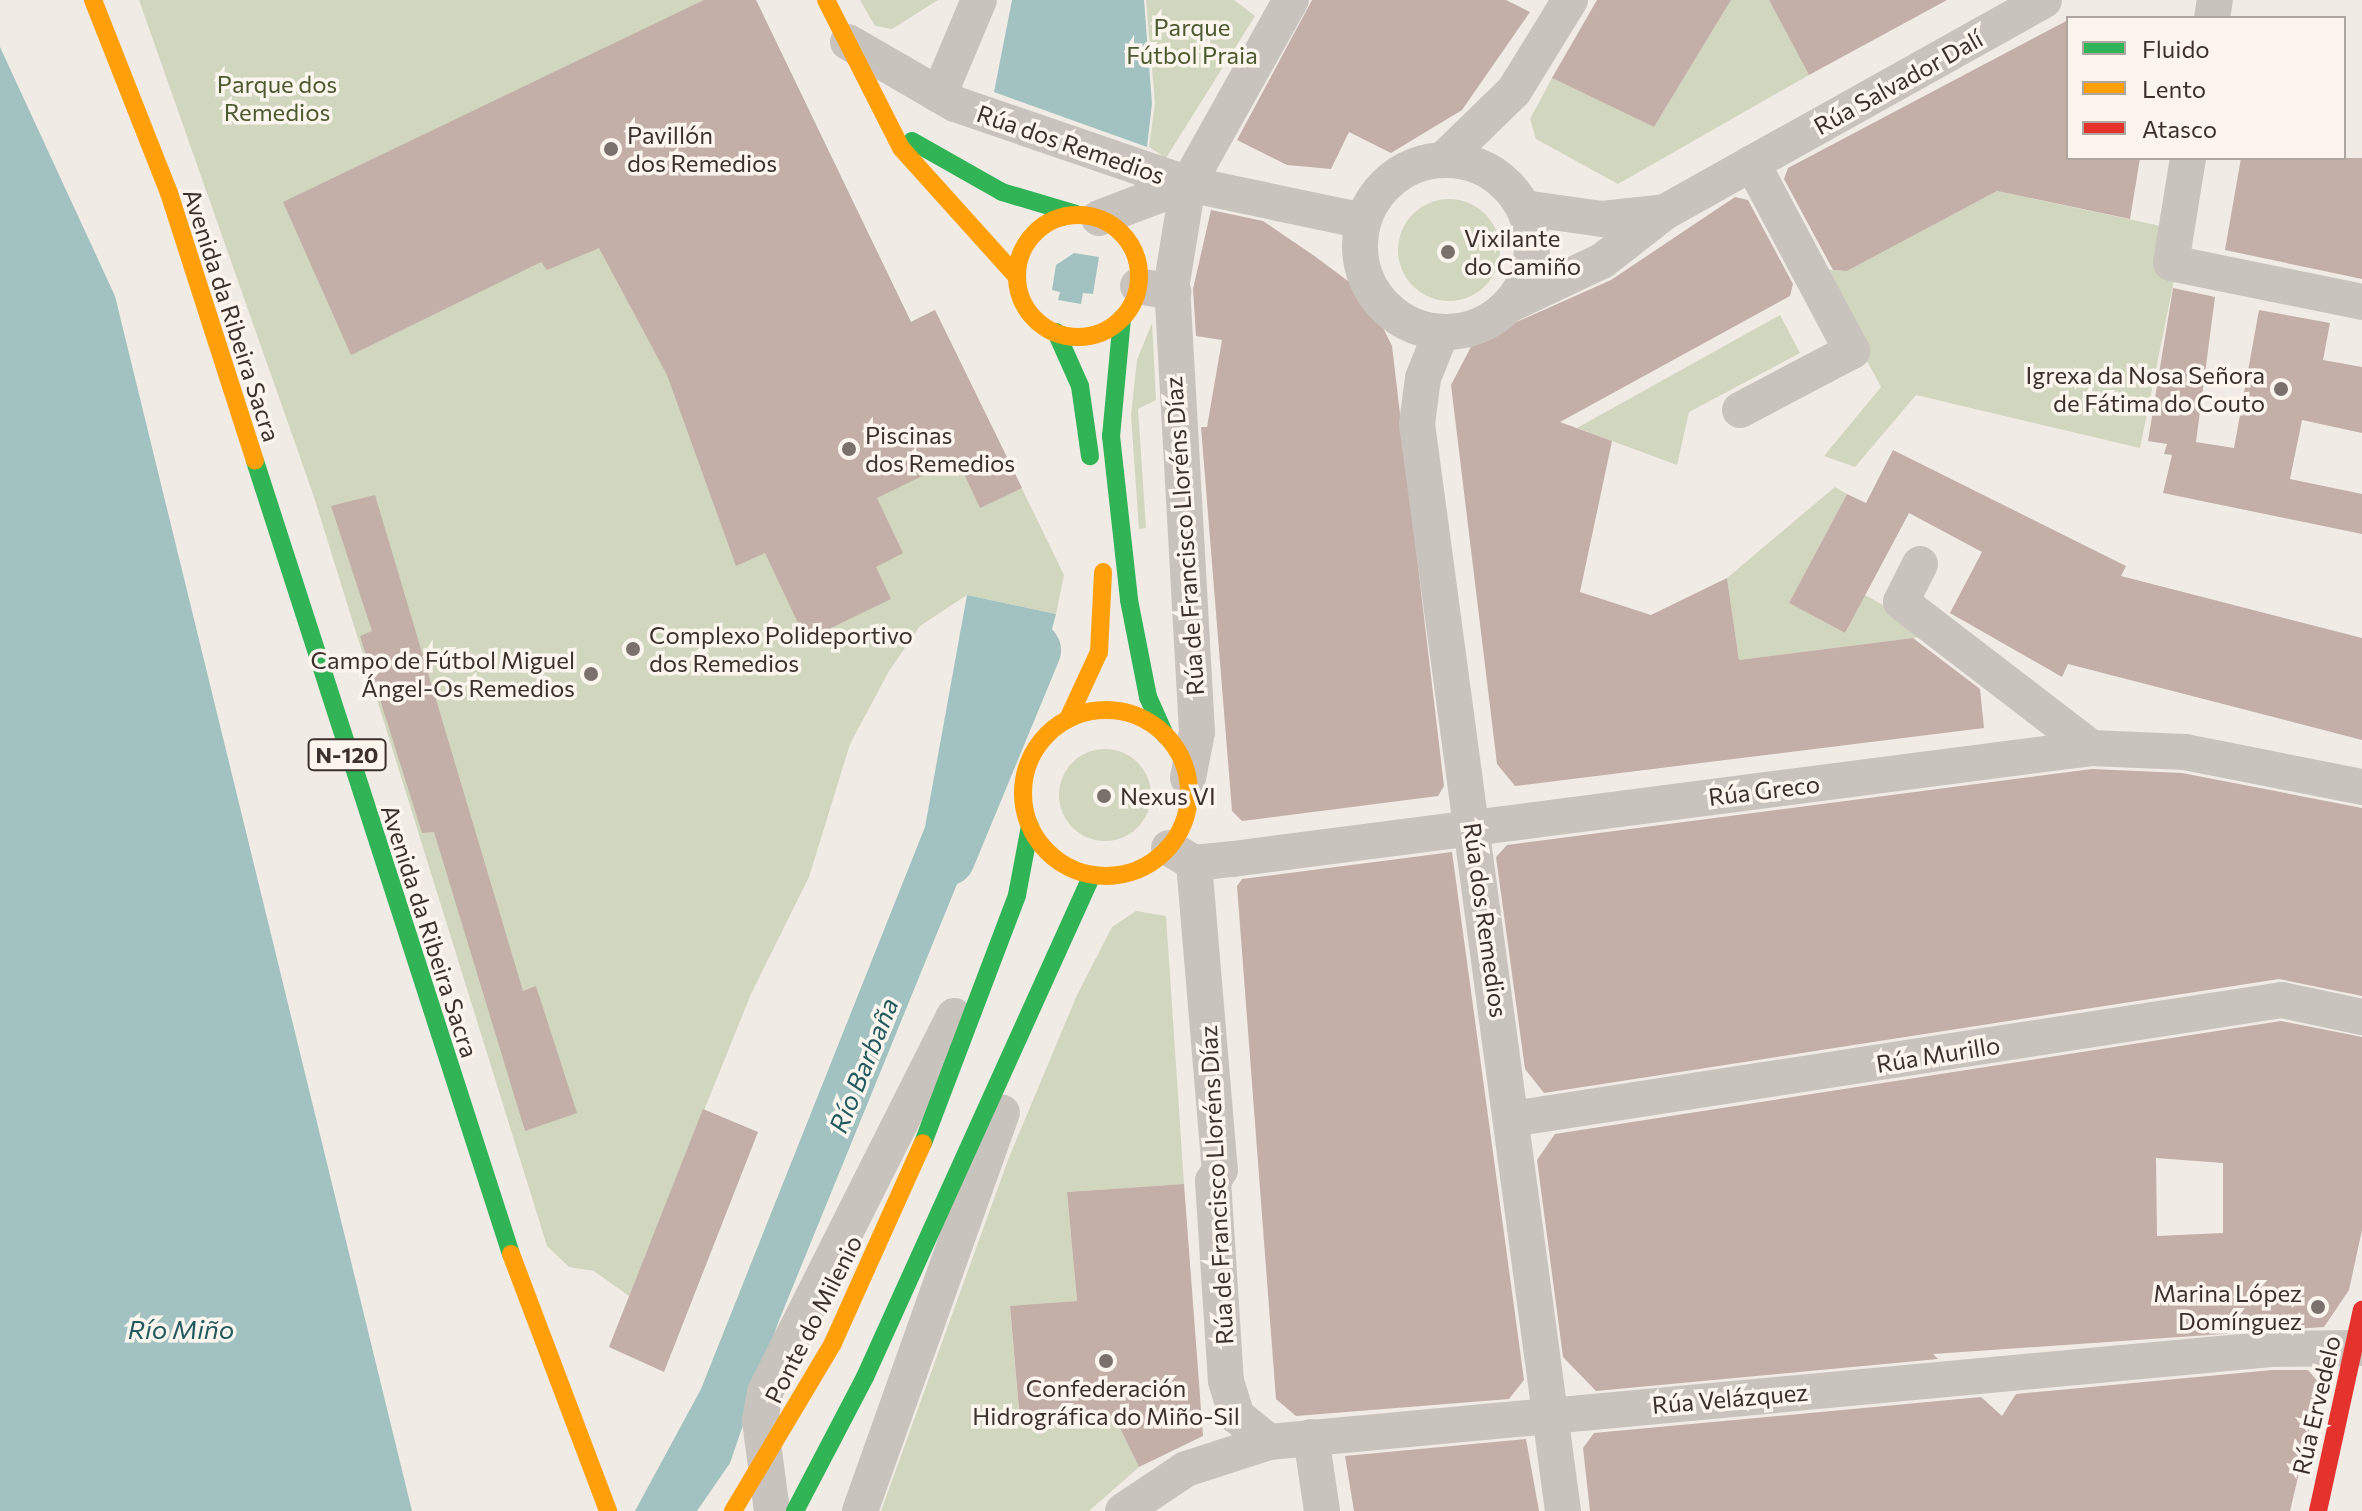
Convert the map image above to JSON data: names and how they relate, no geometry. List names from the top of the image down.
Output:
{
  "streets": {
    "main road": [
      "Avenida da Ribeira Sacra",
      "N-120",
      "Ponte do Milenio",
      "Rúa Ervedelo"
    ],
    "street": [
      "Rúa Salvador Dalí",
      "Rúa dos Remedios",
      "Rúa de Francisco Lloréns Díaz",
      "Rúa Greco",
      "Rúa Murillo",
      "Rúa Velázquez"
    ]
  },
  "crossings": [
    ["Rúa Salvador Dalí", "Rúa dos Remedios"],
    ["Rúa dos Remedios", "Rúa de Francisco Lloréns Díaz"],
    ["Rúa dos Remedios", "Rúa Greco"],
    ["Rúa dos Remedios", "Rúa Murillo"],
    ["Rúa dos Remedios", "Rúa Velázquez"],
    ["Rúa de Francisco Lloréns Díaz", "Rúa Greco"],
    ["Rúa de Francisco Lloréns Díaz", "Ponte do Milenio"],
    ["Rúa de Francisco Lloréns Díaz", "Rúa Velázquez"],
    ["Rúa Greco", "Ponte do Milenio"],
    ["Rúa Velázquez", "Rúa Ervedelo"]
  ],
  "water": ["Río Barbaña", "Río Miño"],
  "parks": ["Parque Fútbol Praia", "Parque dos Remedios"],
  "places": [
    "Pavillón dos Remedios",
    "Vixilante do Camiño",
    "Igrexa da Nosa Señora de Fátima do Couto",
    "Piscinas dos Remedios",
    "Complexo Polideportivo dos Remedios",
    "Campo de Fútbol Miguel Ángel-Os Remedios",
    "Nexus VI",
    "Marina López Domínguez",
    "Confederación Hidrográfica do Miño-Sil"
  ],
  "legend": ["Fluido", "Lento", "Atasco"]
}
